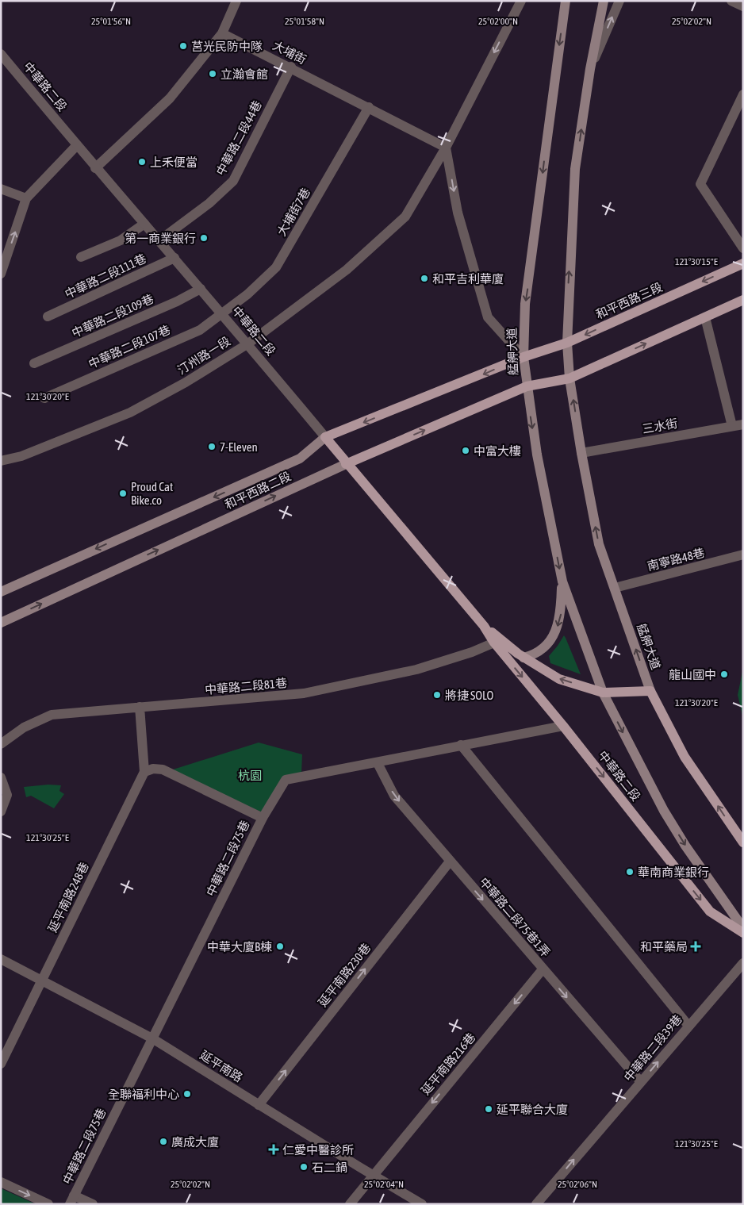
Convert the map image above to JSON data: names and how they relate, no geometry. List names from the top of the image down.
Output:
{
  "streets": {
    "main road": [
      "中華路二段",
      "和平西路三段",
      "艋舺大道",
      "和平西路二段"
    ],
    "street": [
      "大埔街",
      "中華路二段44巷",
      "大埔街7巷",
      "中華路二段111巷",
      "中華路二段109巷",
      "中華路二段107巷",
      "汀州路一段",
      "三水街",
      "南寧路48巷",
      "中華路二段81巷",
      "中華路二段75巷",
      "延平南路248巷",
      "中華路二段75巷1弄",
      "延平南路230巷",
      "中華路二段39巷",
      "延平南路216巷",
      "延平南路"
    ]
  },
  "crossings": [
    ["大埔街", "中華路二段44巷"],
    ["大埔街", "大埔街7巷"],
    ["大埔街", "汀州路一段"],
    ["中華路二段", "中華路二段44巷"],
    ["中華路二段", "大埔街7巷"],
    ["中華路二段", "中華路二段111巷"],
    ["中華路二段", "中華路二段109巷"],
    ["中華路二段", "中華路二段107巷"],
    ["中華路二段", "艋舺大道"],
    ["中華路二段", "汀州路一段"],
    ["中華路二段", "和平西路二段"],
    ["中華路二段", "中華路二段81巷"],
    ["中華路二段", "中華路二段75巷"],
    ["大埔街7巷", "中華路二段107巷"],
    ["和平西路三段", "艋舺大道"],
    ["和平西路三段", "和平西路二段"],
    ["艋舺大道", "三水街"],
    ["艋舺大道", "和平西路二段"],
    ["艋舺大道", "南寧路48巷"],
    ["中華路二段75巷", "中華路二段75巷1弄"],
    ["中華路二段75巷", "延平南路"],
    ["延平南路248巷", "延平南路"],
    ["中華路二段75巷1弄", "延平南路230巷"],
    ["中華路二段75巷1弄", "中華路二段39巷"],
    ["中華路二段75巷1弄", "延平南路216巷"],
    ["延平南路230巷", "延平南路"],
    ["延平南路216巷", "延平南路"]
  ],
  "one_way": ["延平南路230巷", "中華路二段39巷", "延平南路216巷"],
  "parks": ["杭園"],
  "places": {
    "other": [
      "莒光民防中隊",
      "立瀚會館",
      "上禾便當",
      "第一商業銀行",
      "和平吉利華廈",
      "7-Eleven",
      "中富大樓",
      "Proud Cat Bike.co",
      "龍山國中",
      "將捷 SOLO",
      "華南商業銀行",
      "中華大廈B棟",
      "全聯福利中心",
      "延平聯合大廈",
      "廣成大廈",
      "石二鍋"
    ],
    "health": ["和平藥局", "仁愛中醫診所"]
  },
  "coordinates": [
    "25°01'56\"N",
    "25°01'58\"N",
    "25°02'00\"N",
    "25°02'02\"N",
    "121°30'15\"E",
    "121°30'20\"E",
    "121°30'25\"E",
    "25°02'04\"N",
    "25°02'06\"N"
  ]
}
